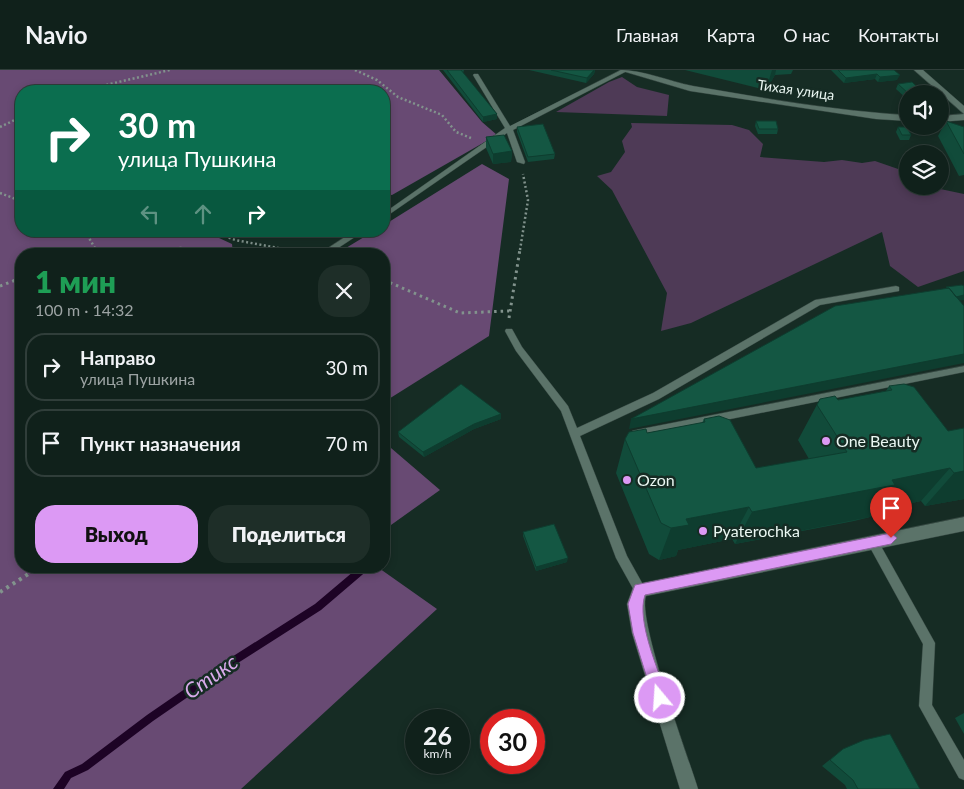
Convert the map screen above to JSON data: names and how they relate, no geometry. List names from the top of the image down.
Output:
{
  "streets": {
    "street": ["Тихая улица"]
  },
  "water": ["Стикс"],
  "places": ["One Beauty", "Ozon", "Pyaterochka"],
  "page": {
    "header": "Navio",
    "nav": [
      "Главная",
      "Карта",
      "О нас",
      "Контакты"
    ],
    "turn": ["30 m", "улица Пушкина"],
    "heading": ["1 мин", "100 m · 14:32"],
    "list": [
      {
        "name": "Направо",
        "note": "улица Пушкина",
        "value": "30 m"
      },
      {
        "name": "Пункт назначения",
        "value": "70 m"
      }
    ],
    "buttons": ["Выход", "Поделиться"],
    "speed": "26 km/h",
    "limit": "30"
  }
}
